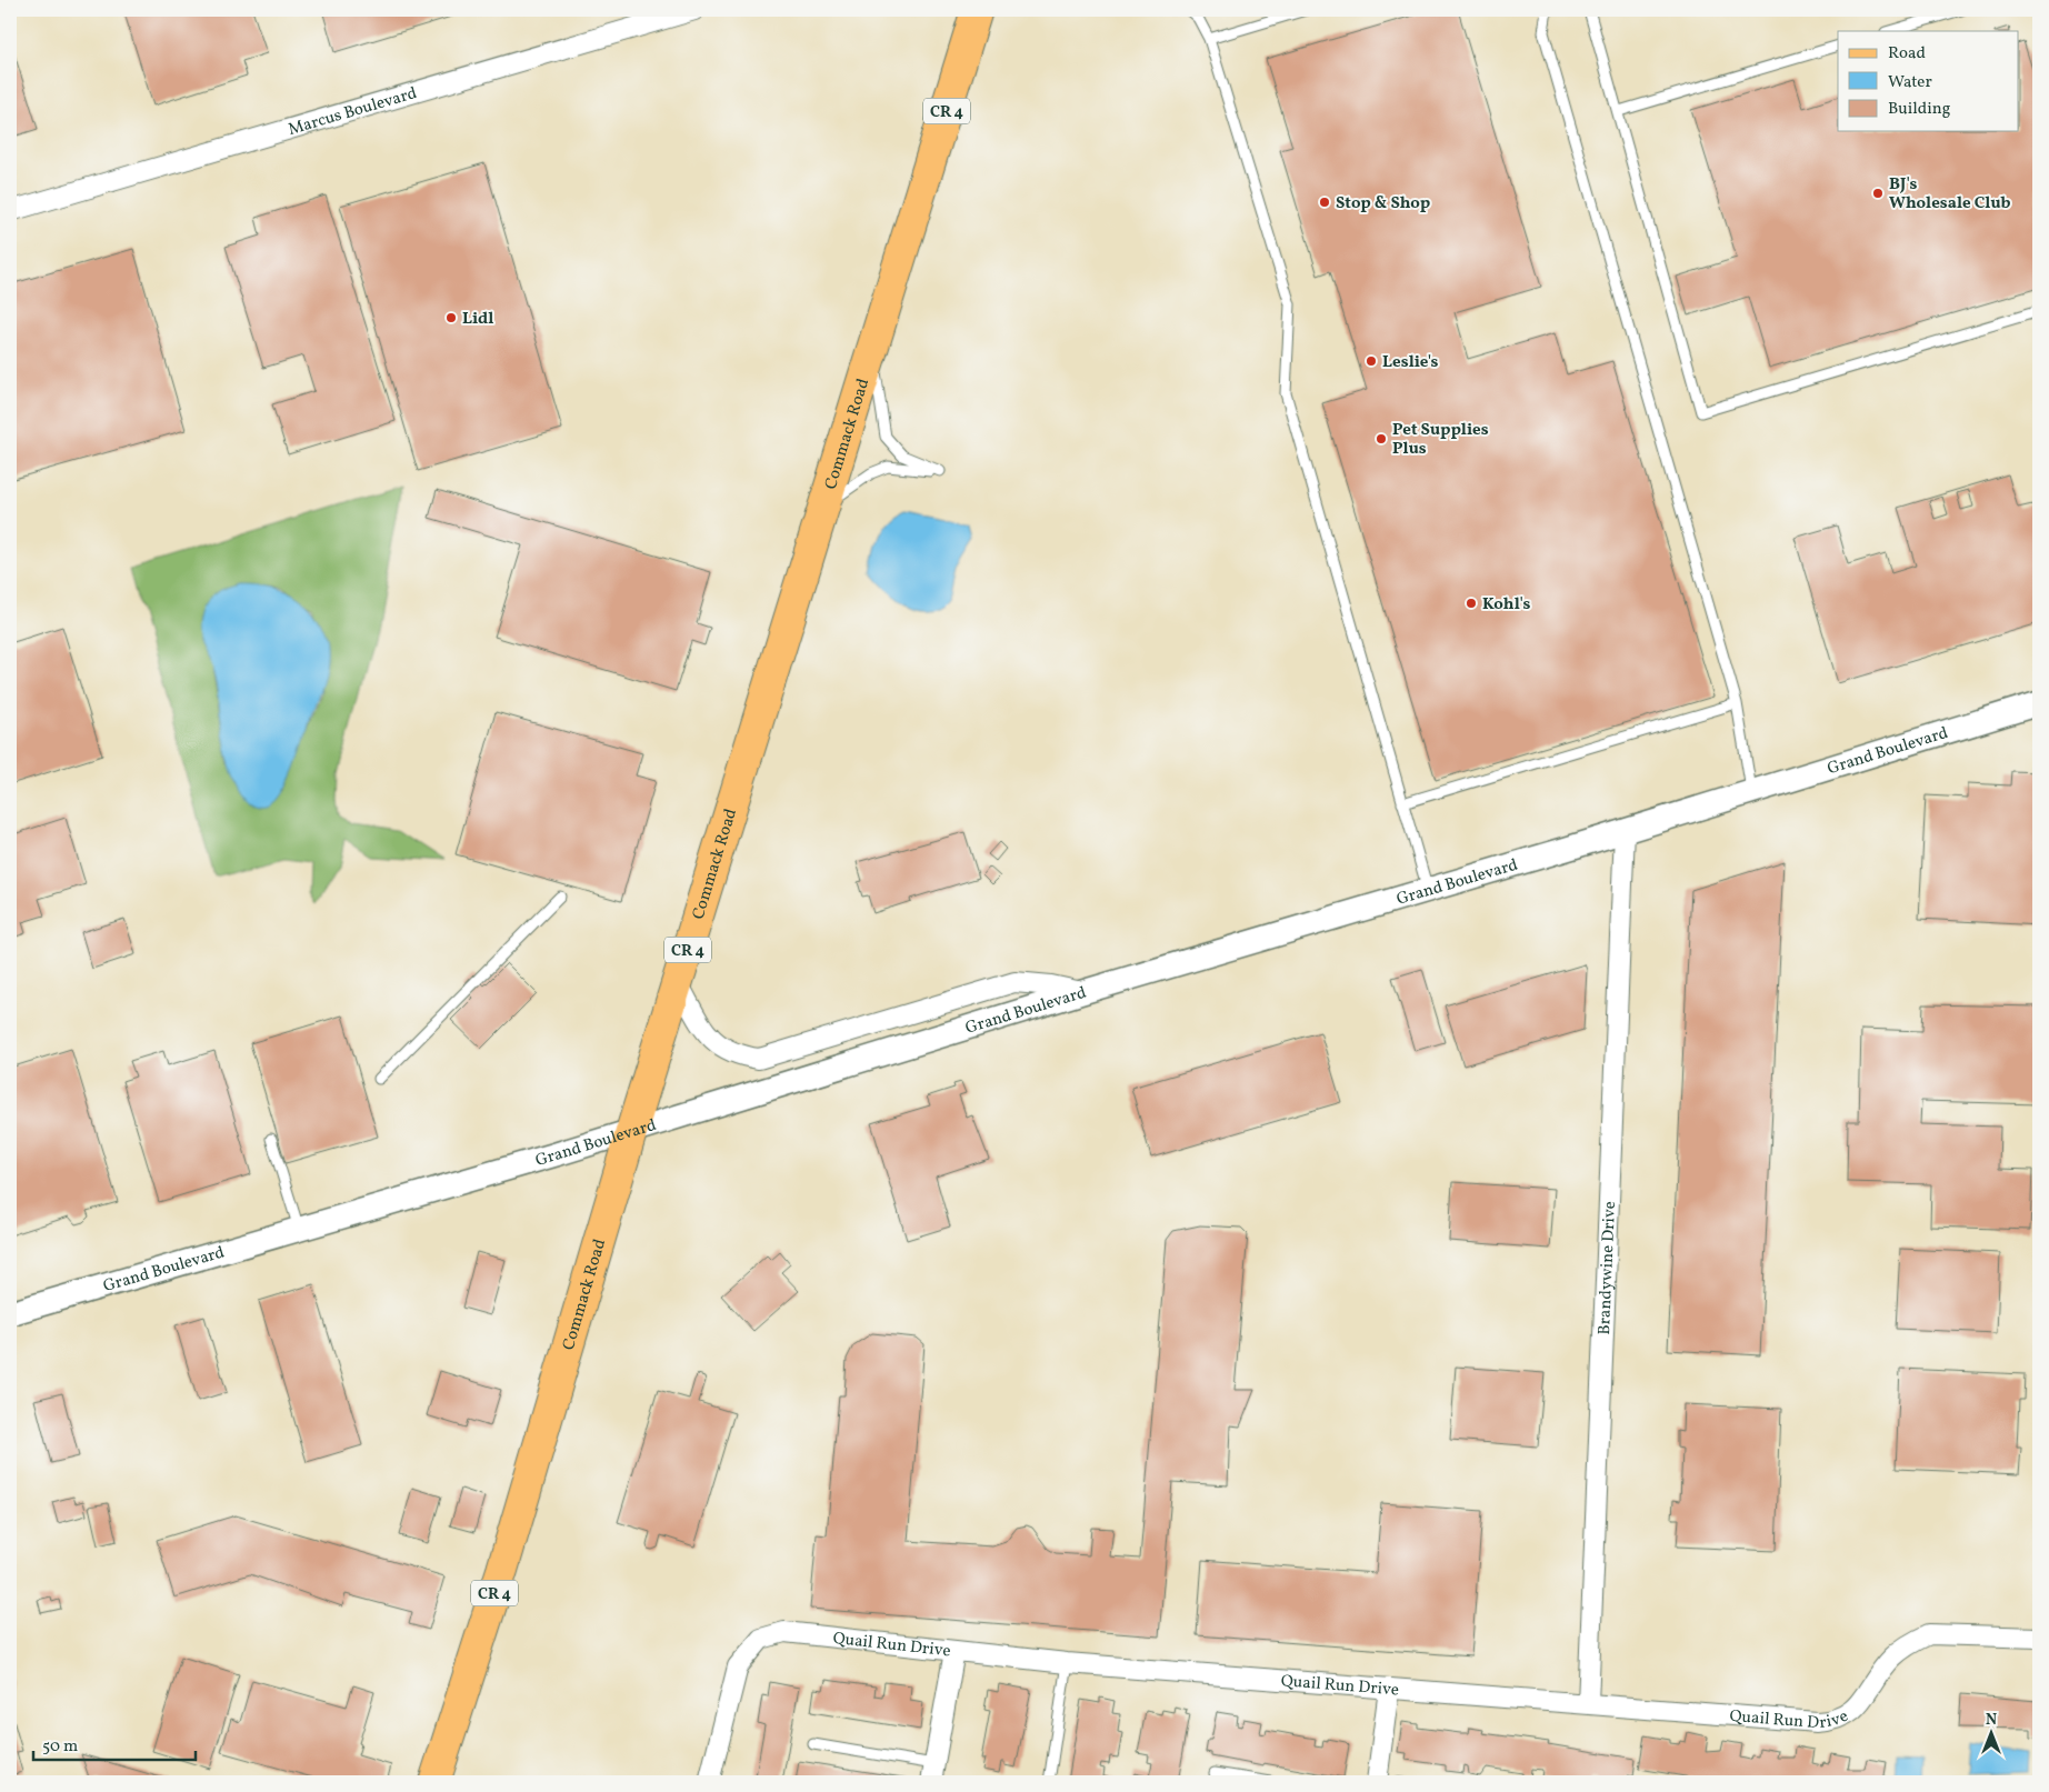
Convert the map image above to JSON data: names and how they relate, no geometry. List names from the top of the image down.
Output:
{
  "streets": {
    "main road": ["CR 4", "Commack Road"],
    "street": [
      "Marcus Boulevard",
      "Grand Boulevard",
      "Brandywine Drive",
      "Quail Run Drive"
    ]
  },
  "crossings": [
    ["Commack Road", "Grand Boulevard"],
    ["Grand Boulevard", "Brandywine Drive"],
    ["Brandywine Drive", "Quail Run Drive"]
  ],
  "places": [
    "BJ's Wholesale Club",
    "Stop & Shop",
    "Lidl",
    "Leslie's",
    "Pet Supplies Plus",
    "Kohl's"
  ],
  "legend": ["Road", "Water", "Building"],
  "scale_bar": "50 m",
  "north": "top"
}
